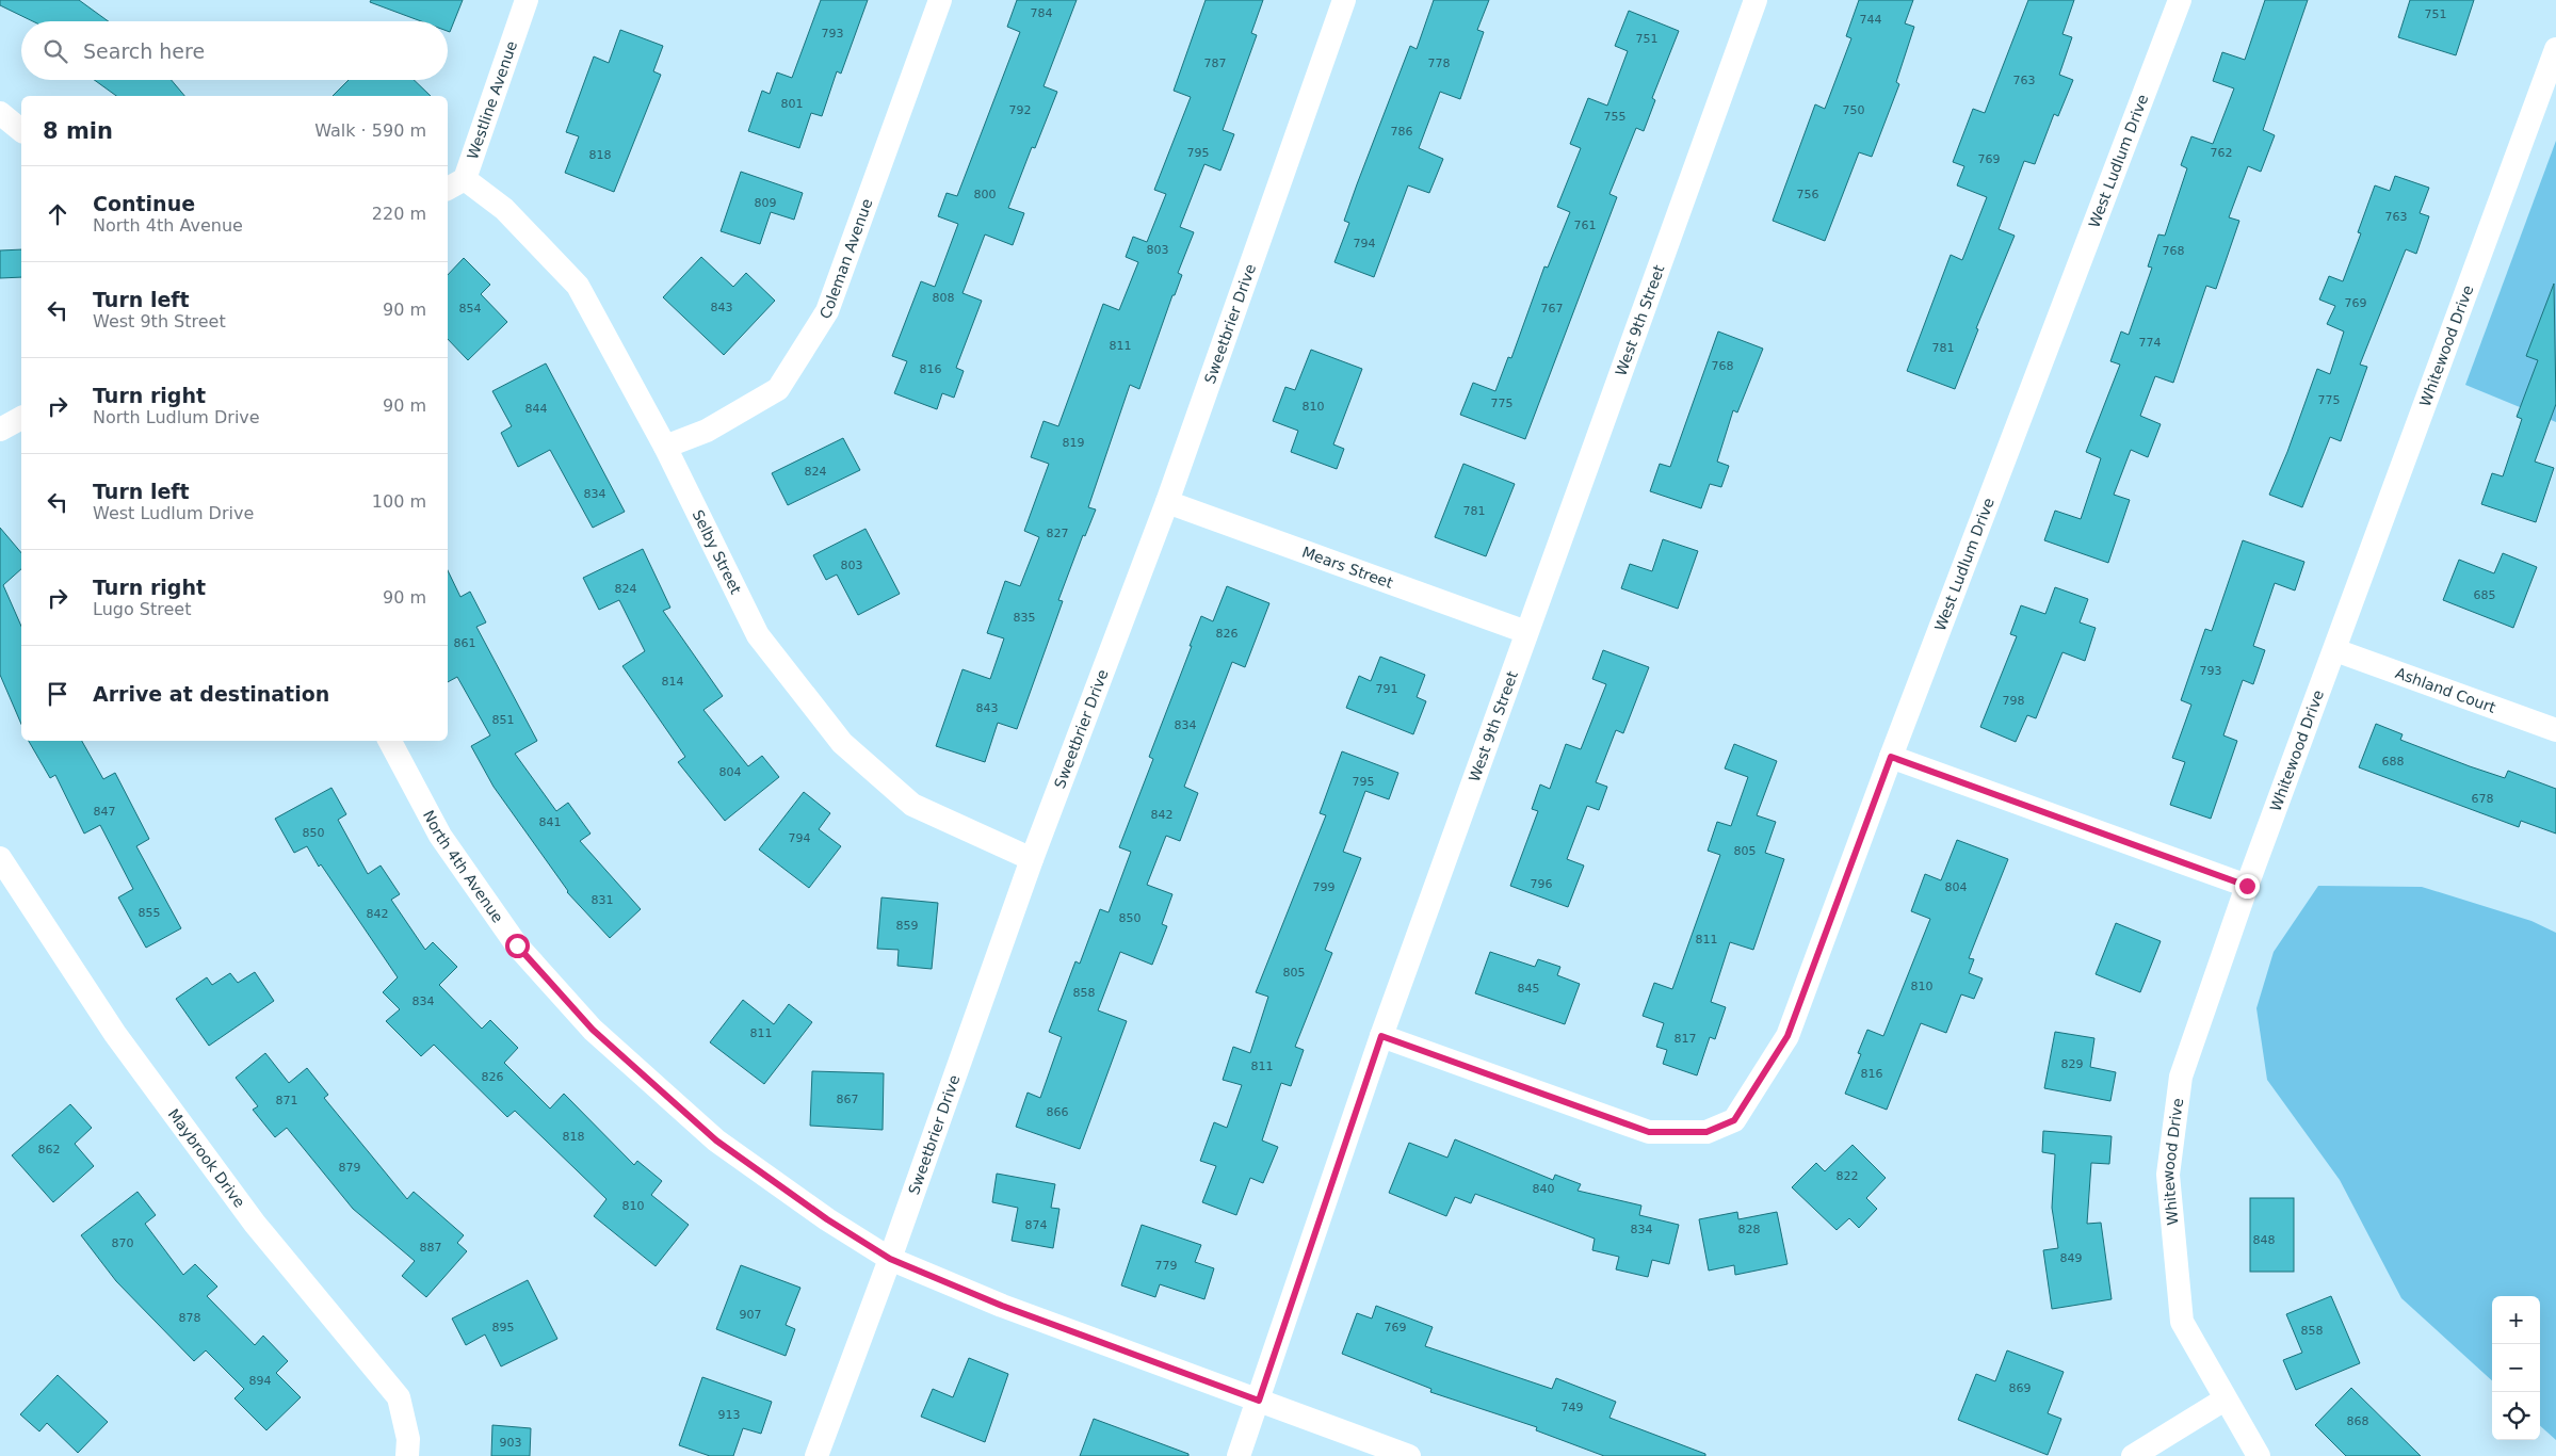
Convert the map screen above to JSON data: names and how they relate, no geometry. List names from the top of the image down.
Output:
{
  "streets": {
    "street": [
      "Westline Avenue",
      "West Ludlum Drive",
      "Coleman Avenue",
      "West 9th Street",
      "Sweetbrier Drive",
      "Whitewood Drive",
      "Selby Street",
      "Mears Street",
      "Ashland Court",
      "North 4th Avenue",
      "Maybrook Drive"
    ]
  },
  "crossings": [
    ["Westline Avenue", "Selby Street"],
    ["West Ludlum Drive", "West 9th Street"],
    ["Coleman Avenue", "Selby Street"],
    ["West 9th Street", "Mears Street"],
    ["West 9th Street", "North 4th Avenue"],
    ["Sweetbrier Drive", "Selby Street"],
    ["Sweetbrier Drive", "Mears Street"],
    ["Sweetbrier Drive", "North 4th Avenue"],
    ["Whitewood Drive", "Ashland Court"]
  ],
  "house_numbers": [
    "784",
    "751",
    "744",
    "793",
    "751",
    "787",
    "778",
    "763",
    "801",
    "792",
    "750",
    "755",
    "786",
    "795",
    "762",
    "818",
    "769",
    "800",
    "756",
    "809",
    "763",
    "761",
    "794",
    "803",
    "768",
    "808",
    "769",
    "843",
    "854",
    "767",
    "774",
    "811",
    "781",
    "768",
    "816",
    "775",
    "775",
    "810",
    "844",
    "819",
    "824",
    "834",
    "781",
    "827",
    "803",
    "824",
    "685",
    "835",
    "826",
    "861",
    "793",
    "814",
    "791",
    "798",
    "843",
    "851",
    "834",
    "688",
    "804",
    "795",
    "678",
    "847",
    "842",
    "841",
    "850",
    "794",
    "805",
    "796",
    "799",
    "804",
    "831",
    "855",
    "842",
    "850",
    "859",
    "811",
    "805",
    "810",
    "845",
    "858",
    "834",
    "811",
    "817",
    "829",
    "811",
    "816",
    "826",
    "867",
    "871",
    "866",
    "818",
    "862",
    "879",
    "822",
    "840",
    "810",
    "874",
    "834",
    "828",
    "848",
    "870",
    "887",
    "849",
    "779",
    "907",
    "878",
    "895",
    "769",
    "858",
    "894",
    "869",
    "749",
    "913",
    "868",
    "903"
  ],
  "page": {
    "search": "Search here",
    "heading": ["8 min", "Walk · 590 m"],
    "list": [
      ["Continue", "North 4th Avenue", "220 m"],
      ["Turn left", "West 9th Street", "90 m"],
      ["Turn right", "North Ludlum Drive", "90 m"],
      ["Turn left", "West Ludlum Drive", "100 m"],
      ["Turn right", "Lugo Street", "90 m"],
      "Arrive at destination"
    ],
    "map_buttons": ["+", "−"]
  }
}
